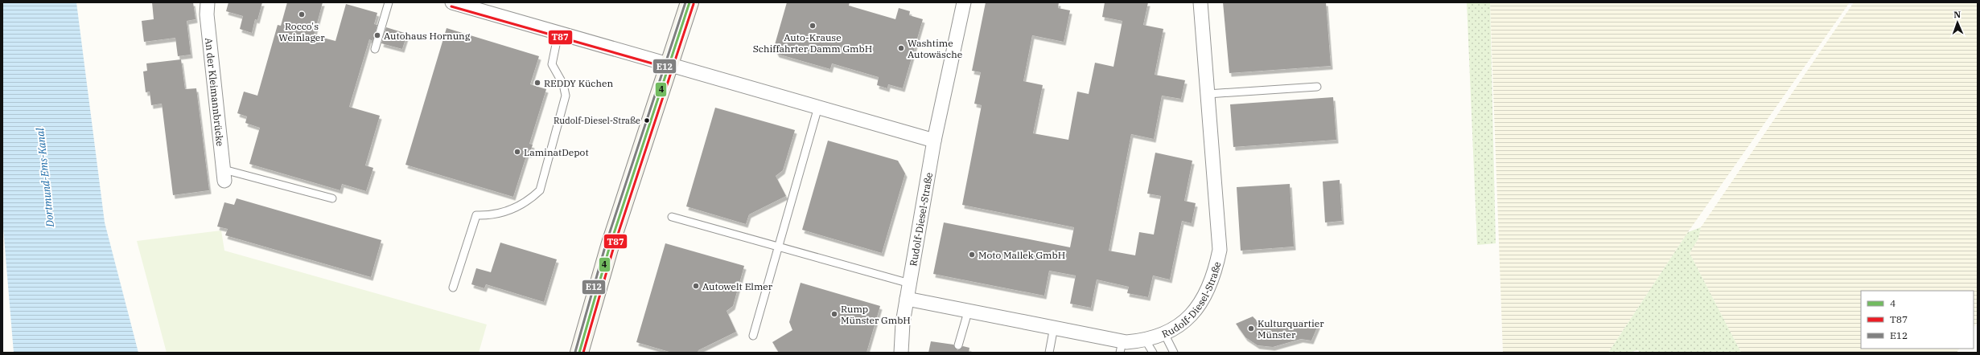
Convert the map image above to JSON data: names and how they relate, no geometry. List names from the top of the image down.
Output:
{
  "streets": {
    "street": ["An der Kleimannbrücke", "Rudolf-Diesel-Straße"]
  },
  "water": ["Dortmund-Ems-Kanal"],
  "places": [
    "Rocco's Weinlager",
    "Auto-Krause Schiffahrter Damm GmbH",
    "Autohaus Hornung",
    "Washtime Autowäsche",
    "REDDY Küchen",
    "Rudolf-Diesel-Straße",
    "LaminatDepot",
    "Moto Mallek GmbH",
    "Autowelt Elmer",
    "Rump Münster GmbH",
    "Kulturquartier Münster"
  ],
  "lines": ["transit line 4", "transit line E12", "transit line T87"],
  "legend": ["4", "T87", "E12"],
  "north": "top"
}
